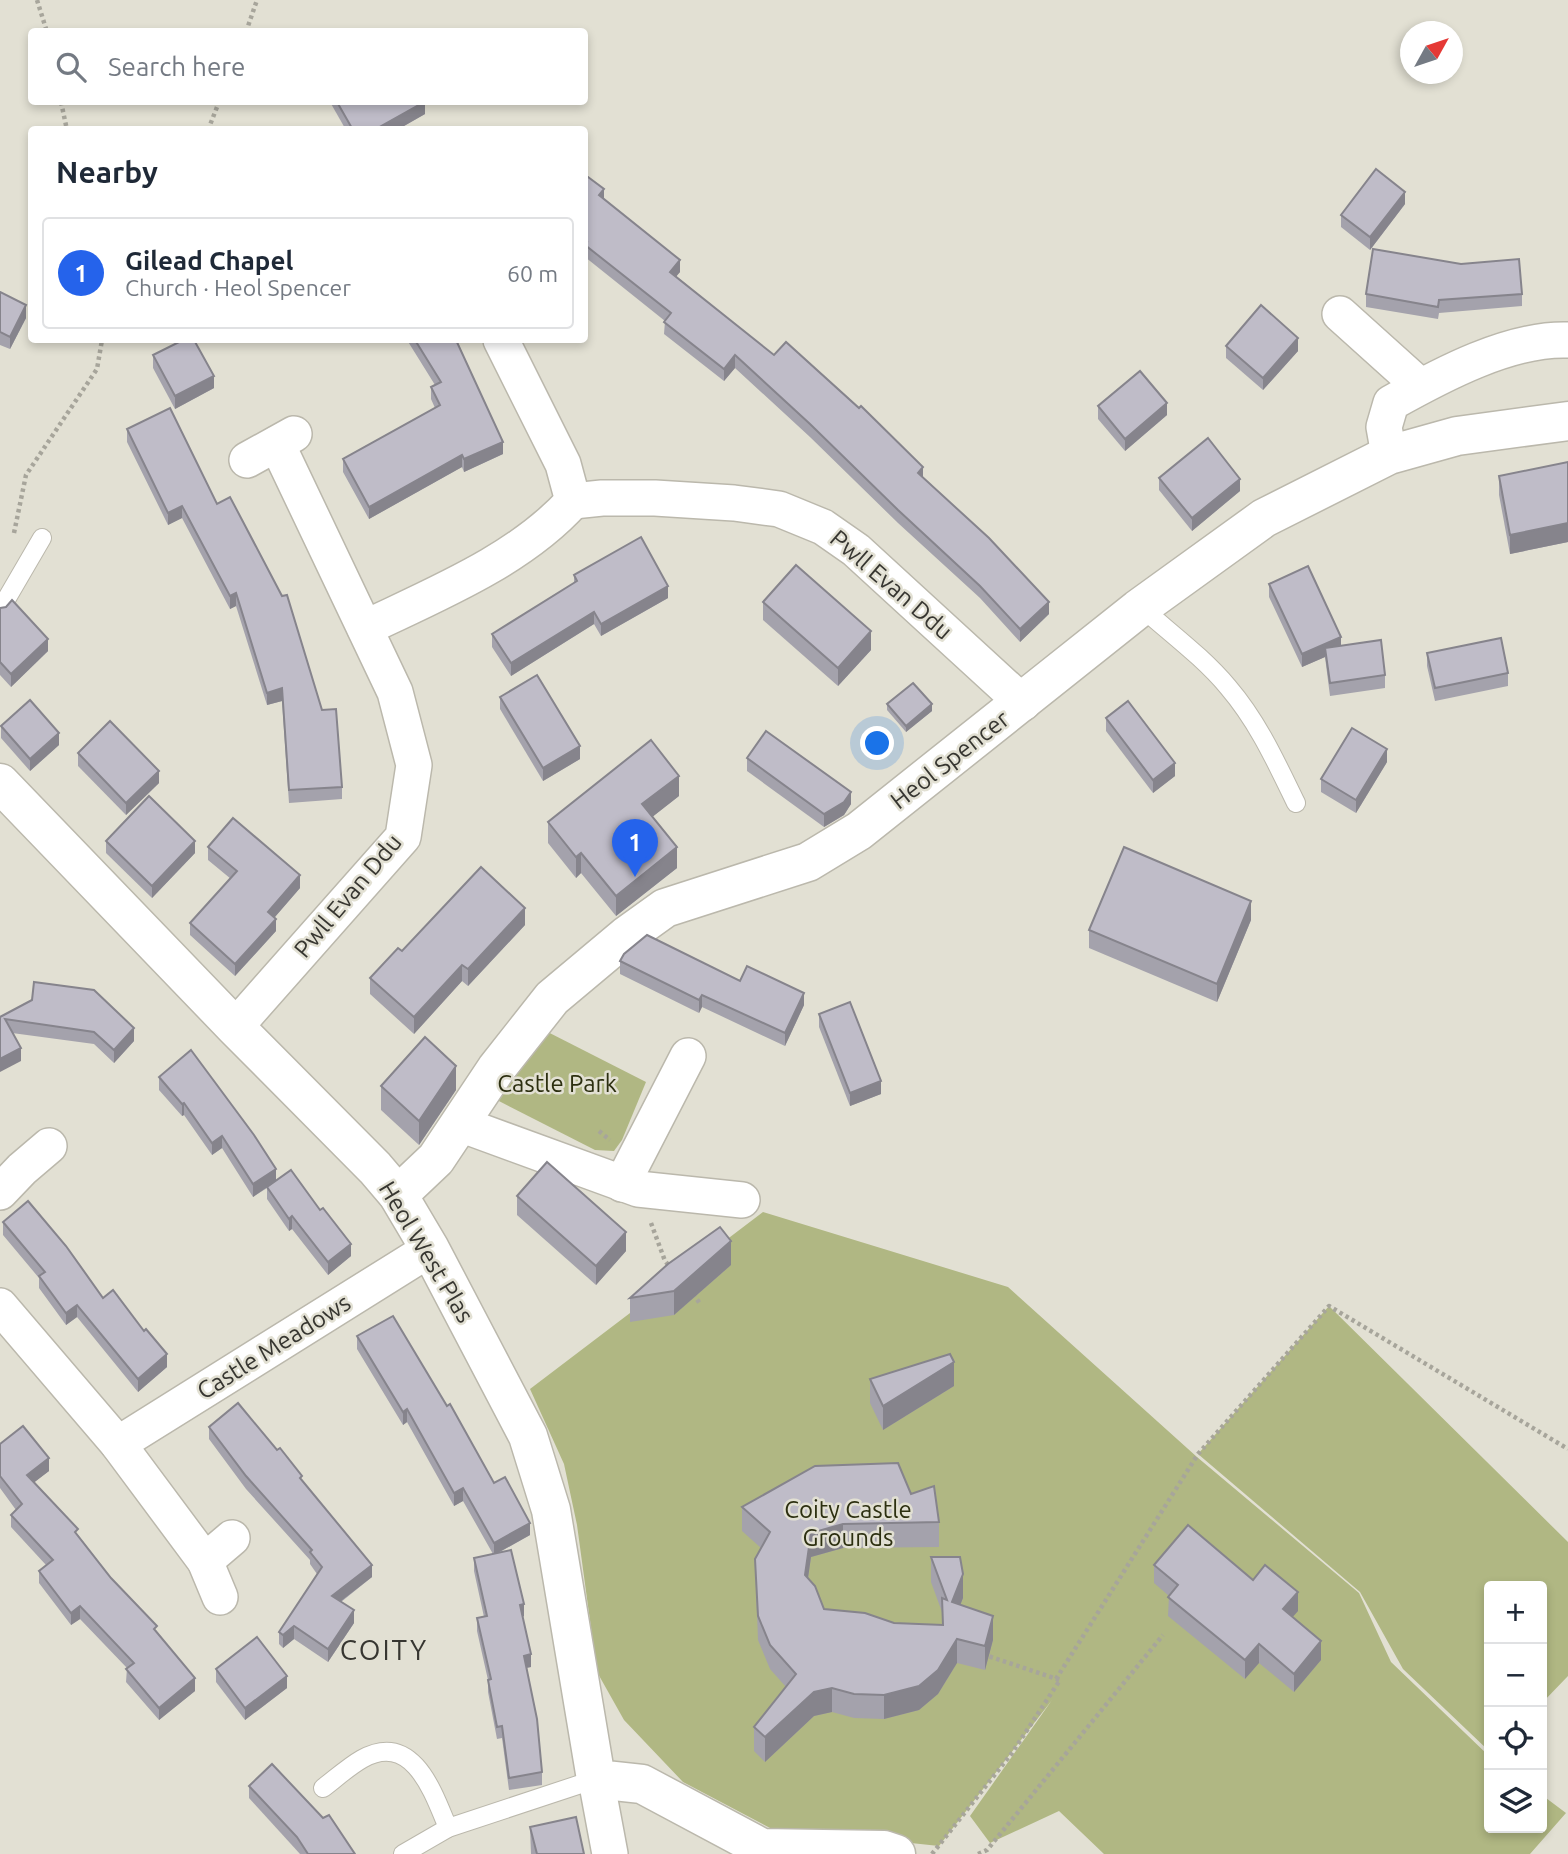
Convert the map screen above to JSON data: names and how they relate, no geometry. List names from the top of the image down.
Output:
{
  "streets": {
    "street": [
      "Pwll Evan Ddu",
      "Heol Spencer",
      "Heol West Plas",
      "Castle Meadows"
    ]
  },
  "crossings": [
    ["Pwll Evan Ddu", "Heol Spencer"],
    ["Pwll Evan Ddu", "Heol West Plas"],
    ["Heol Spencer", "Heol West Plas"],
    ["Heol West Plas", "Castle Meadows"]
  ],
  "districts": ["COITY"],
  "parks": ["Castle Park", "Coity Castle Grounds"],
  "north": "top right",
  "page": {
    "search": "Search here",
    "heading": "Nearby",
    "list": [
      {
        "mark": "1",
        "name": "Gilead Chapel",
        "note": "Church · Heol Spencer",
        "value": "60 m"
      }
    ],
    "pins": "1",
    "map_buttons": ["+", "−"]
  }
}
